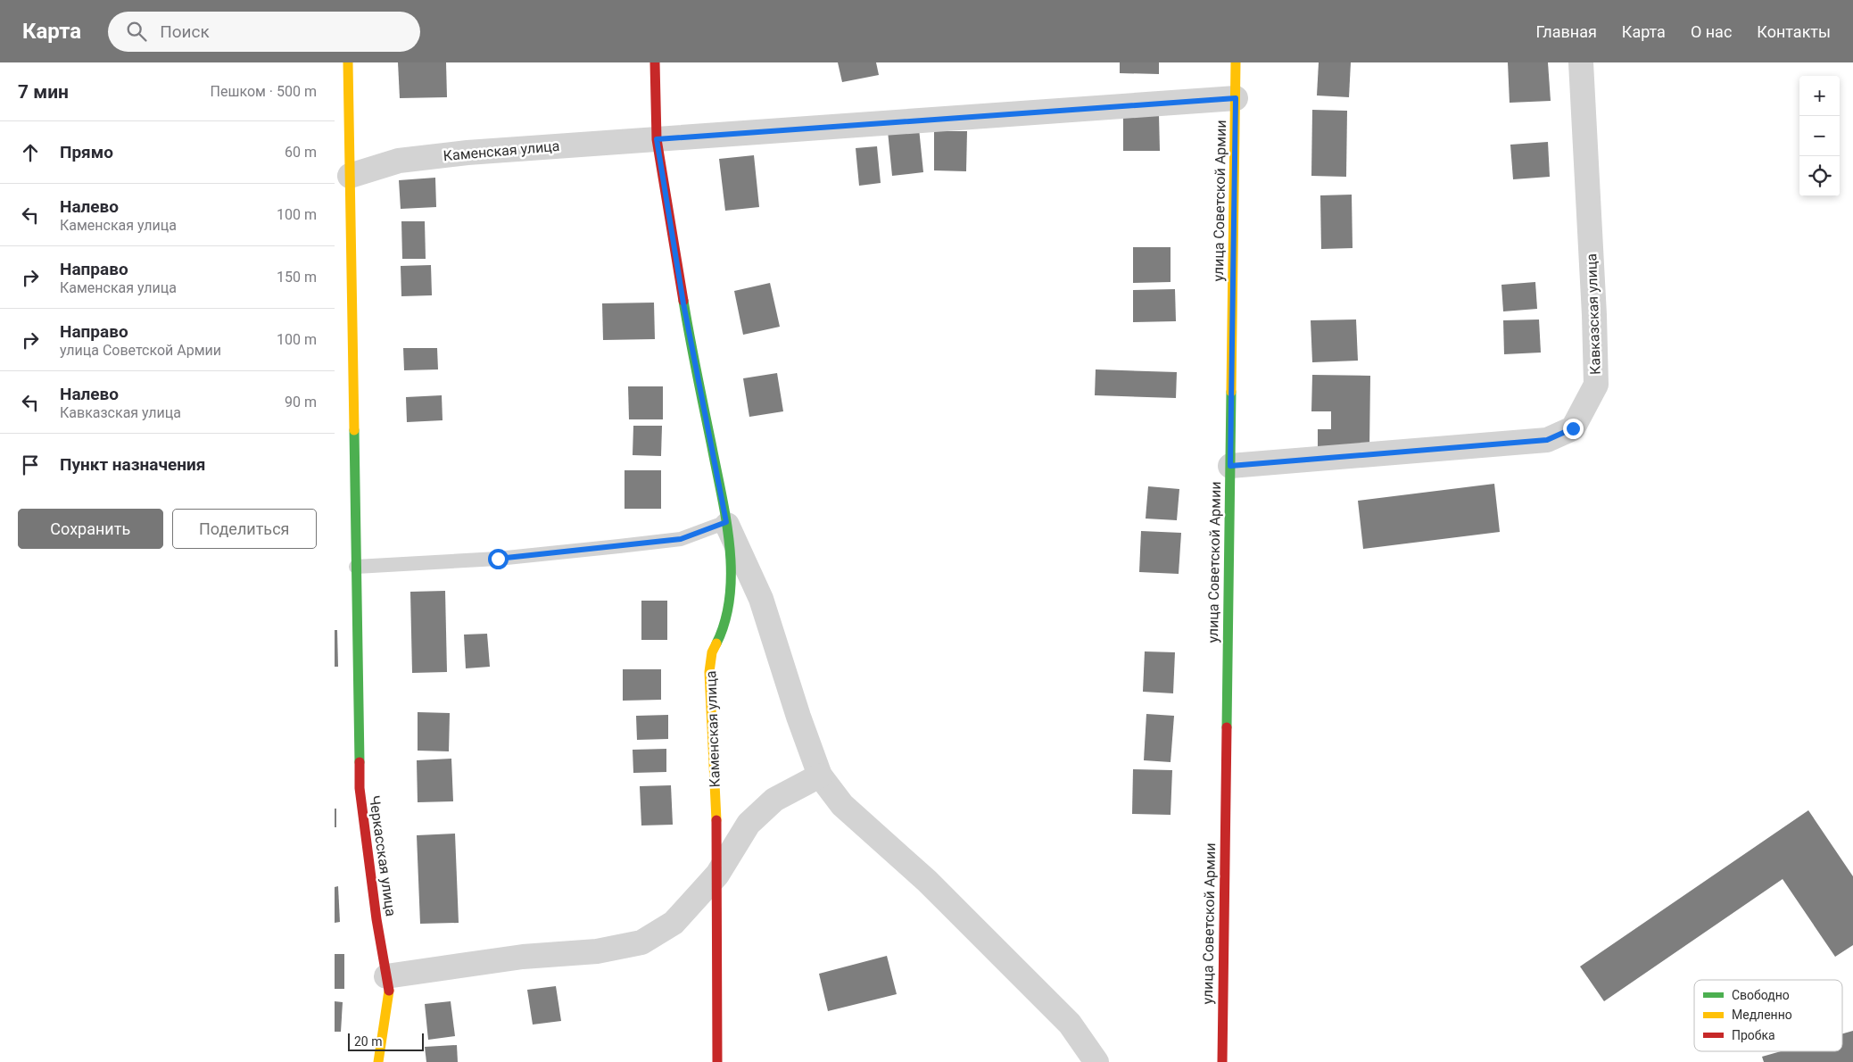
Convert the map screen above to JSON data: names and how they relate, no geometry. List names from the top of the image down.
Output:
{
  "streets": {
    "street": [
      "Каменская улица",
      "улица Советской Армии",
      "Кавказская улица",
      "Черкасская улица"
    ]
  },
  "crossings": [
    ["Каменская улица", "улица Советской Армии"],
    ["Каменская улица", "Черкасская улица"],
    ["улица Советской Армии", "Кавказская улица"]
  ],
  "legend": ["Свободно", "Медленно", "Пробка"],
  "scale_bar": "20 m",
  "page": {
    "header": "Карта",
    "search": "Поиск",
    "nav": [
      "Главная",
      "Карта",
      "О нас",
      "Контакты"
    ],
    "heading": ["7 мин", "Пешком · 500 m"],
    "map_buttons": ["+", "−"],
    "list": [
      ["Прямо", "60 m"],
      ["Налево", "Каменская улица", "100 m"],
      ["Направо", "Каменская улица", "150 m"],
      ["Направо", "улица Советской Армии", "100 m"],
      ["Налево", "Кавказская улица", "90 m"],
      "Пункт назначения"
    ],
    "buttons": ["Сохранить", "Поделиться"],
    "scale": "20 m"
  }
}
